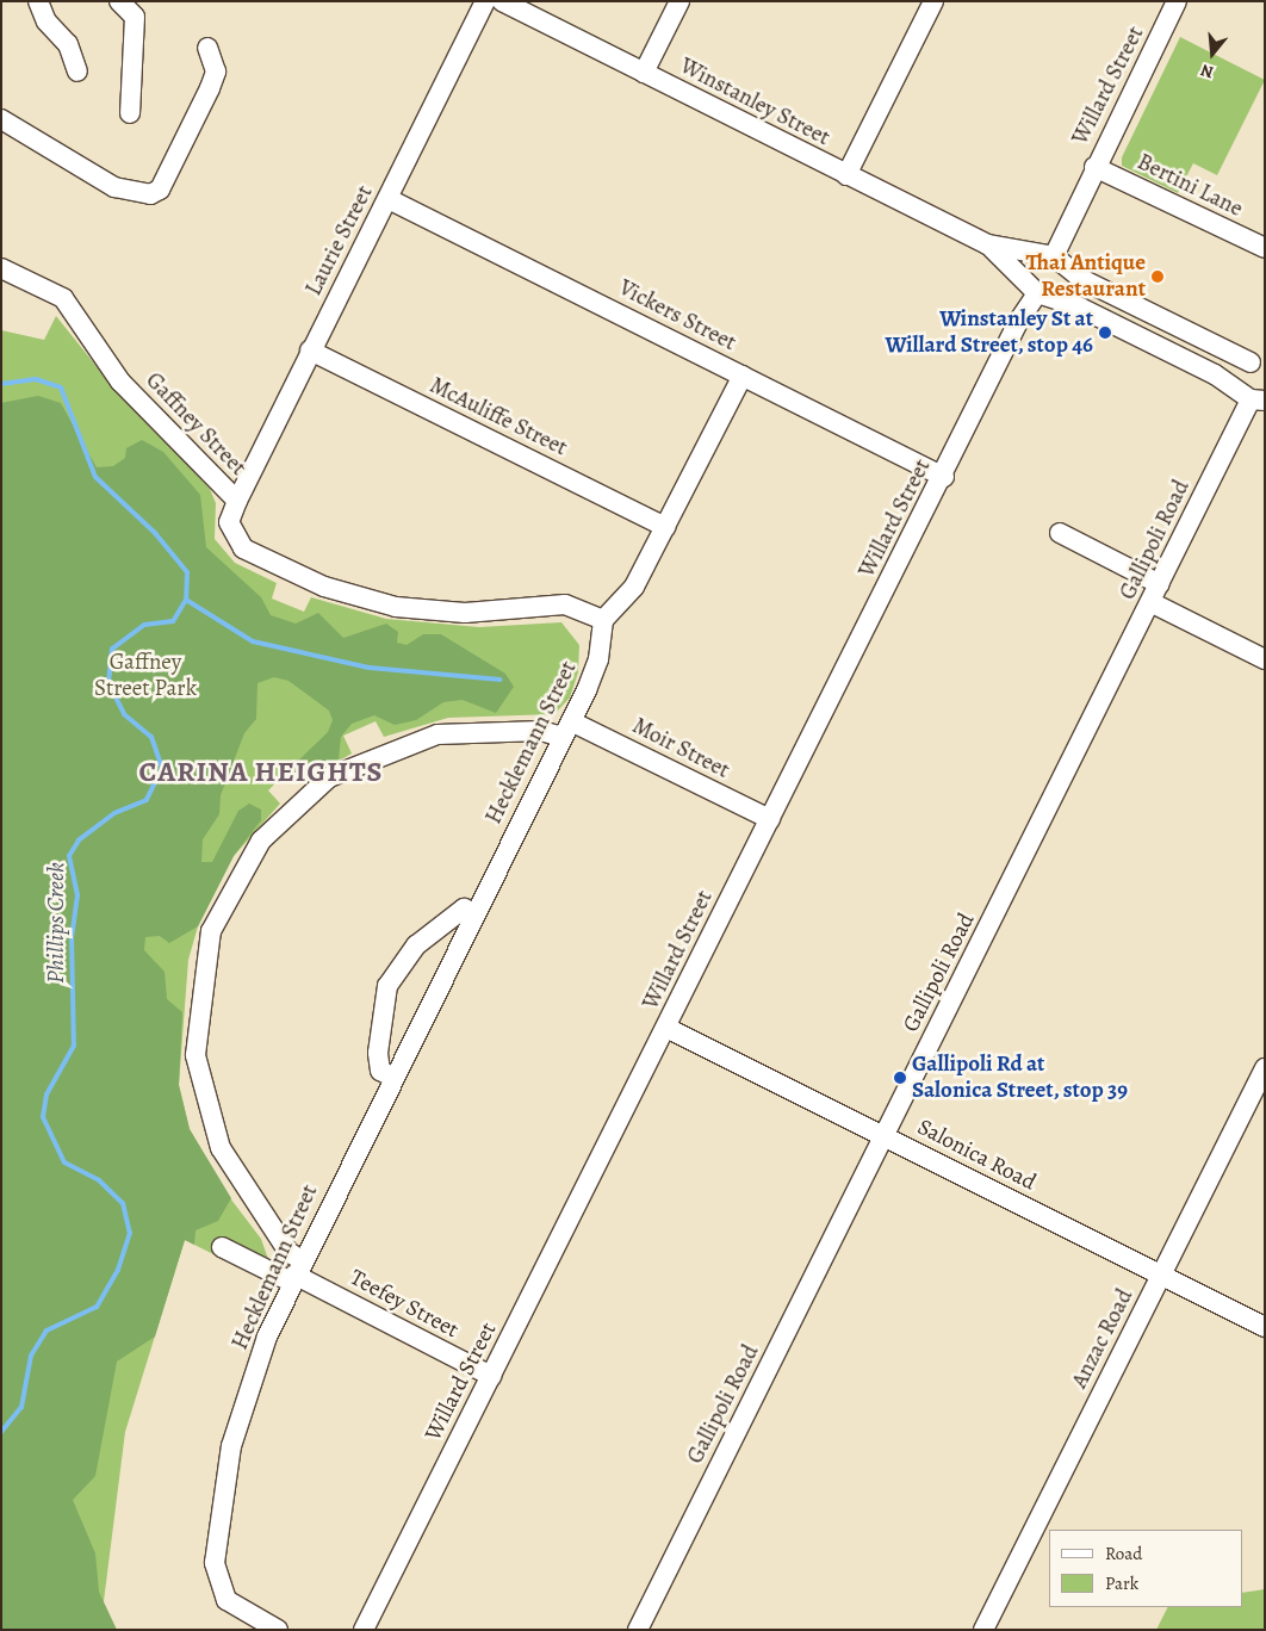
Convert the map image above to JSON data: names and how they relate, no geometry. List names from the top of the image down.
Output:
{
  "streets": {
    "street": [
      "Willard Street",
      "Winstanley Street",
      "Bertini Lane",
      "Laurie Street",
      "Vickers Street",
      "McAuliffe Street",
      "Gaffney Street",
      "Gallipoli Road",
      "Hecklemann Street",
      "Moir Street",
      "Salonica Road",
      "Teefey Street",
      "Anzac Road"
    ]
  },
  "crossings": [
    ["Willard Street", "Winstanley Street"],
    ["Willard Street", "Bertini Lane"],
    ["Willard Street", "Vickers Street"],
    ["Willard Street", "Moir Street"],
    ["Willard Street", "Salonica Road"],
    ["Willard Street", "Teefey Street"],
    ["Winstanley Street", "Gallipoli Road"],
    ["Laurie Street", "Vickers Street"],
    ["Laurie Street", "McAuliffe Street"],
    ["Laurie Street", "Gaffney Street"],
    ["Gaffney Street", "Hecklemann Street"],
    ["Gallipoli Road", "Salonica Road"],
    ["Hecklemann Street", "Moir Street"],
    ["Hecklemann Street", "Teefey Street"],
    ["Moir Street", "Teefey Street"],
    ["Salonica Road", "Anzac Road"]
  ],
  "districts": ["CARINA HEIGHTS"],
  "water": ["Phillips Creek"],
  "parks": ["Gaffney Street Park"],
  "places": ["Thai Antique Restaurant", "Winstanley St at Willard Street, stop 46", "Gallipoli Rd at Salonica Street, stop 39"],
  "legend": ["Road", "Park"],
  "north": "bottom"
}
